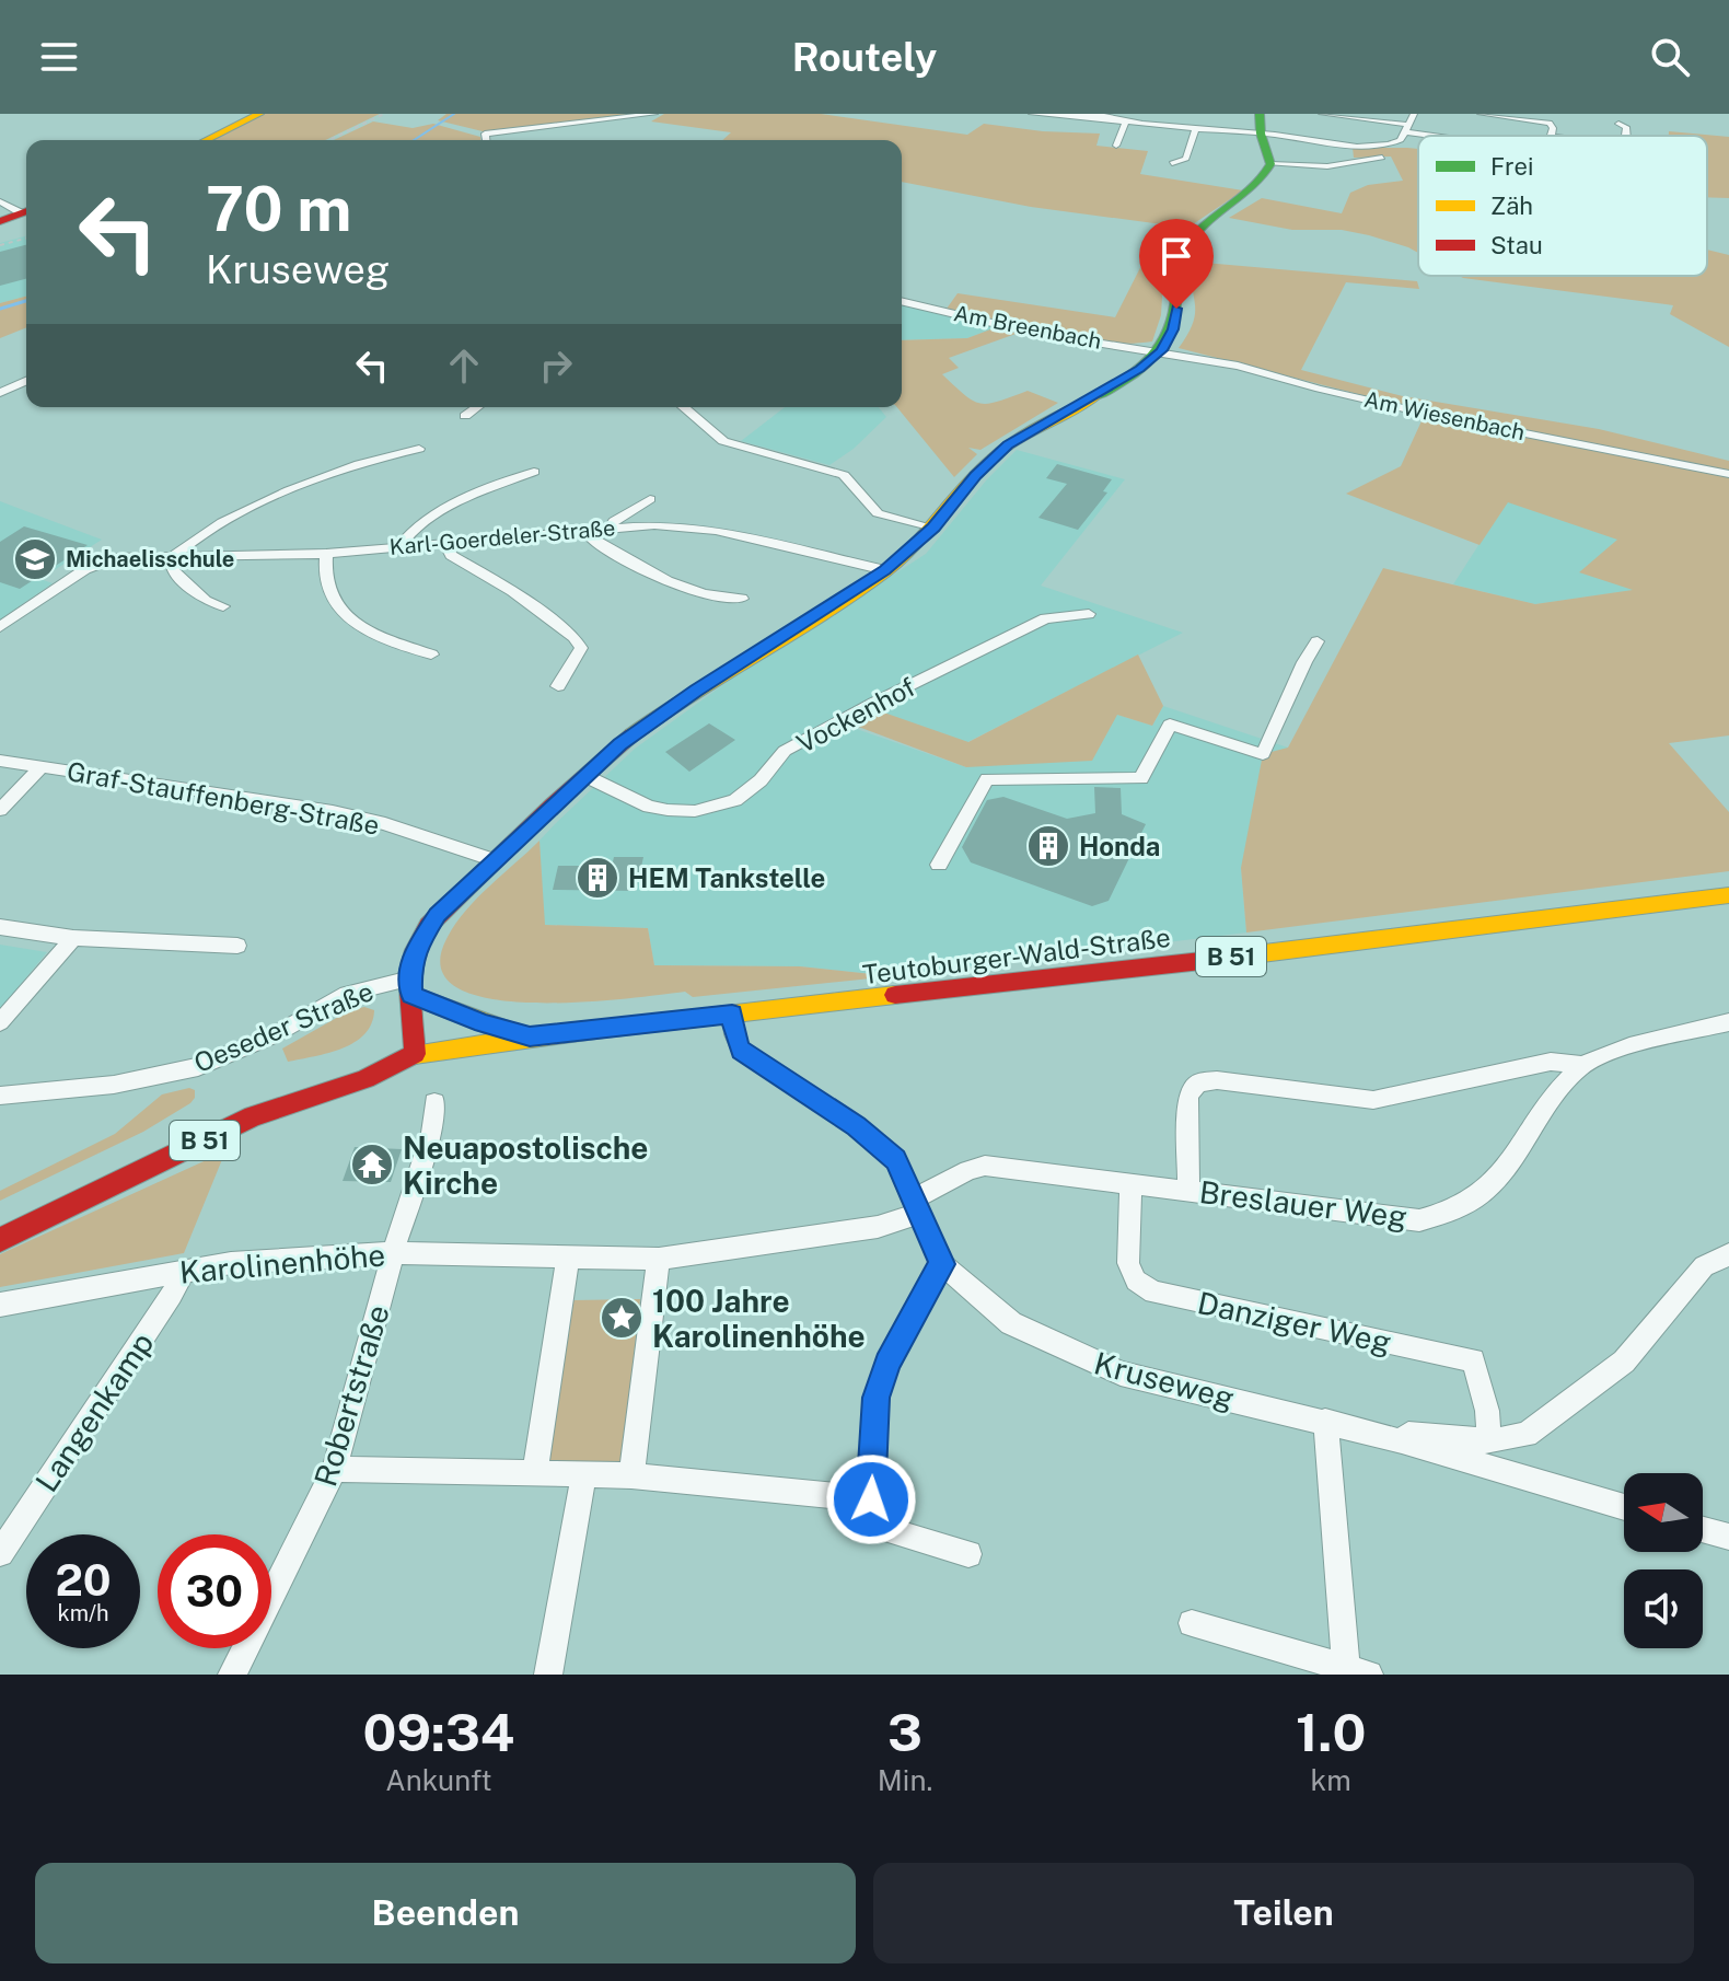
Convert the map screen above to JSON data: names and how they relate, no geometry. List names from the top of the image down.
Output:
{
  "streets": {
    "main road": ["Teutoburger-Wald-Straße", "B 51"],
    "street": [
      "Am Breenbach",
      "Am Wiesenbach",
      "Karl-Goerdeler-Straße",
      "Vockenhof",
      "Graf-Stauffenberg-Straße",
      "Oeseder Straße",
      "Breslauer Weg",
      "Karolinenhöhe",
      "Danziger Weg",
      "Kruseweg",
      "Robertstraße",
      "Langenkamp"
    ]
  },
  "crossings": [
    ["Am Breenbach", "Am Wiesenbach"],
    ["Teutoburger-Wald-Straße", "B 51"],
    ["Teutoburger-Wald-Straße", "Kruseweg"],
    ["Breslauer Weg", "Karolinenhöhe"],
    ["Breslauer Weg", "Danziger Weg"],
    ["Breslauer Weg", "Kruseweg"],
    ["Karolinenhöhe", "Kruseweg"],
    ["Karolinenhöhe", "Robertstraße"],
    ["Karolinenhöhe", "Langenkamp"]
  ],
  "places": {
    "school or university": ["Michaelisschule"],
    "building": ["Honda", "HEM Tankstelle"],
    "temple": ["Neuapostolische Kirche"],
    "place": ["100 Jahre Karolinenhöhe"]
  },
  "legend": ["Frei", "Zäh", "Stau"],
  "north": "left",
  "page": {
    "header": "Routely",
    "turn": ["70 m", "Kruseweg"],
    "speed": "20 km/h",
    "limit": "30",
    "eta": [
      "09:34",
      "Ankunft",
      "3",
      "Min.",
      "1.0",
      "km"
    ],
    "buttons": ["Beenden", "Teilen"]
  }
}
